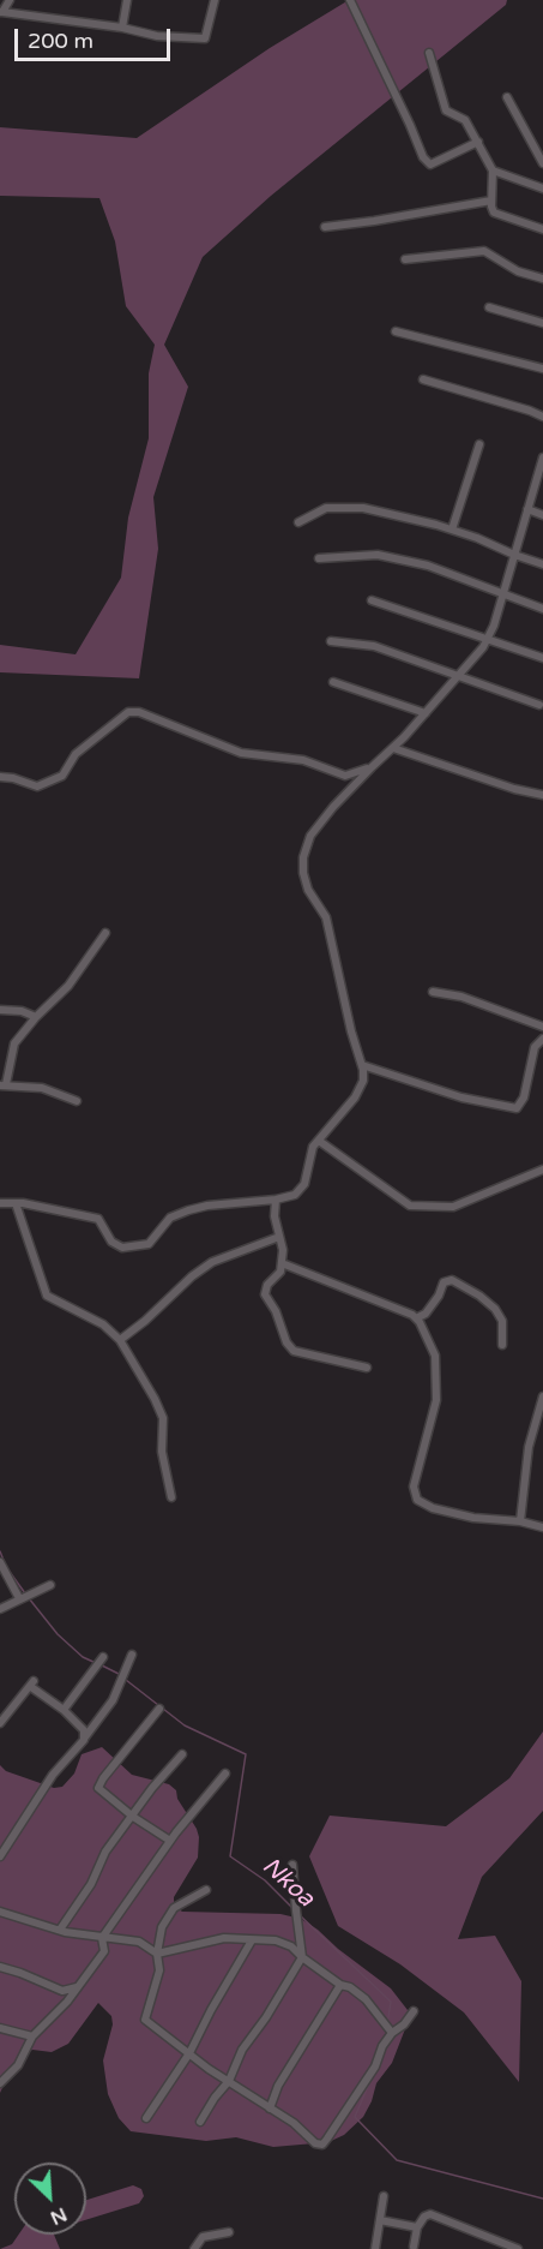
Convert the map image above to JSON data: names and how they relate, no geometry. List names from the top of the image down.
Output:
{
  "water": ["Nkoa"],
  "scale_bar": "200 m",
  "north": "bottom right"
}
